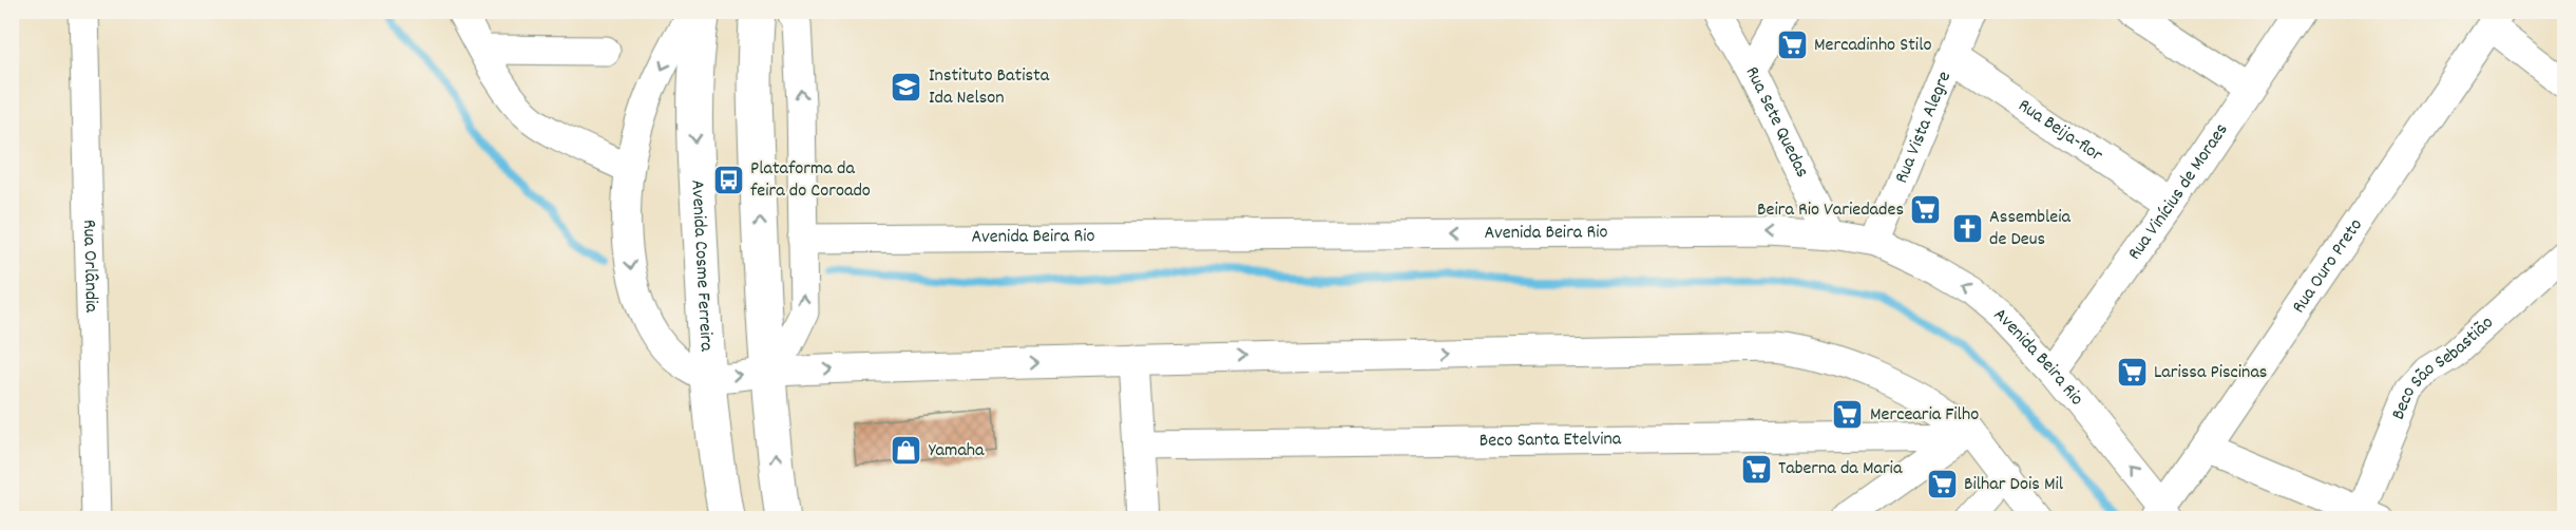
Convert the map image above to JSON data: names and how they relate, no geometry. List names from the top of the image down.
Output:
{
  "streets": {
    "main road": ["Avenida Cosme Ferreira"],
    "street": [
      "Rua Sete Quedas",
      "Rua Vista Alegre",
      "Rua Beija-flor",
      "Rua Vinícius de Moraes",
      "Avenida Beira Rio",
      "Rua Orlândia",
      "Rua Ouro Preto",
      "Beco São Sebastião",
      "Beco Santa Etelvina"
    ]
  },
  "crossings": [
    ["Rua Sete Quedas", "Avenida Beira Rio"],
    ["Rua Vista Alegre", "Rua Beija-flor"],
    ["Rua Vista Alegre", "Avenida Beira Rio"],
    ["Rua Beija-flor", "Rua Vinícius de Moraes"],
    ["Rua Vinícius de Moraes", "Avenida Beira Rio"],
    ["Avenida Beira Rio", "Rua Ouro Preto"]
  ],
  "places": {
    "supermarket": [
      "Mercadinho Stilo",
      "Beira Rio Variedades",
      "Larissa Piscinas",
      "Mercearia Filho",
      "Taberna da Maria",
      "Bilhar Dois Mil"
    ],
    "school or university": ["Instituto Batista Ida Nelson"],
    "bus stop": ["Plataforma da feira do Coroado"],
    "church": ["Assembleia de Deus"],
    "shop": ["Yamaha"]
  }
}
